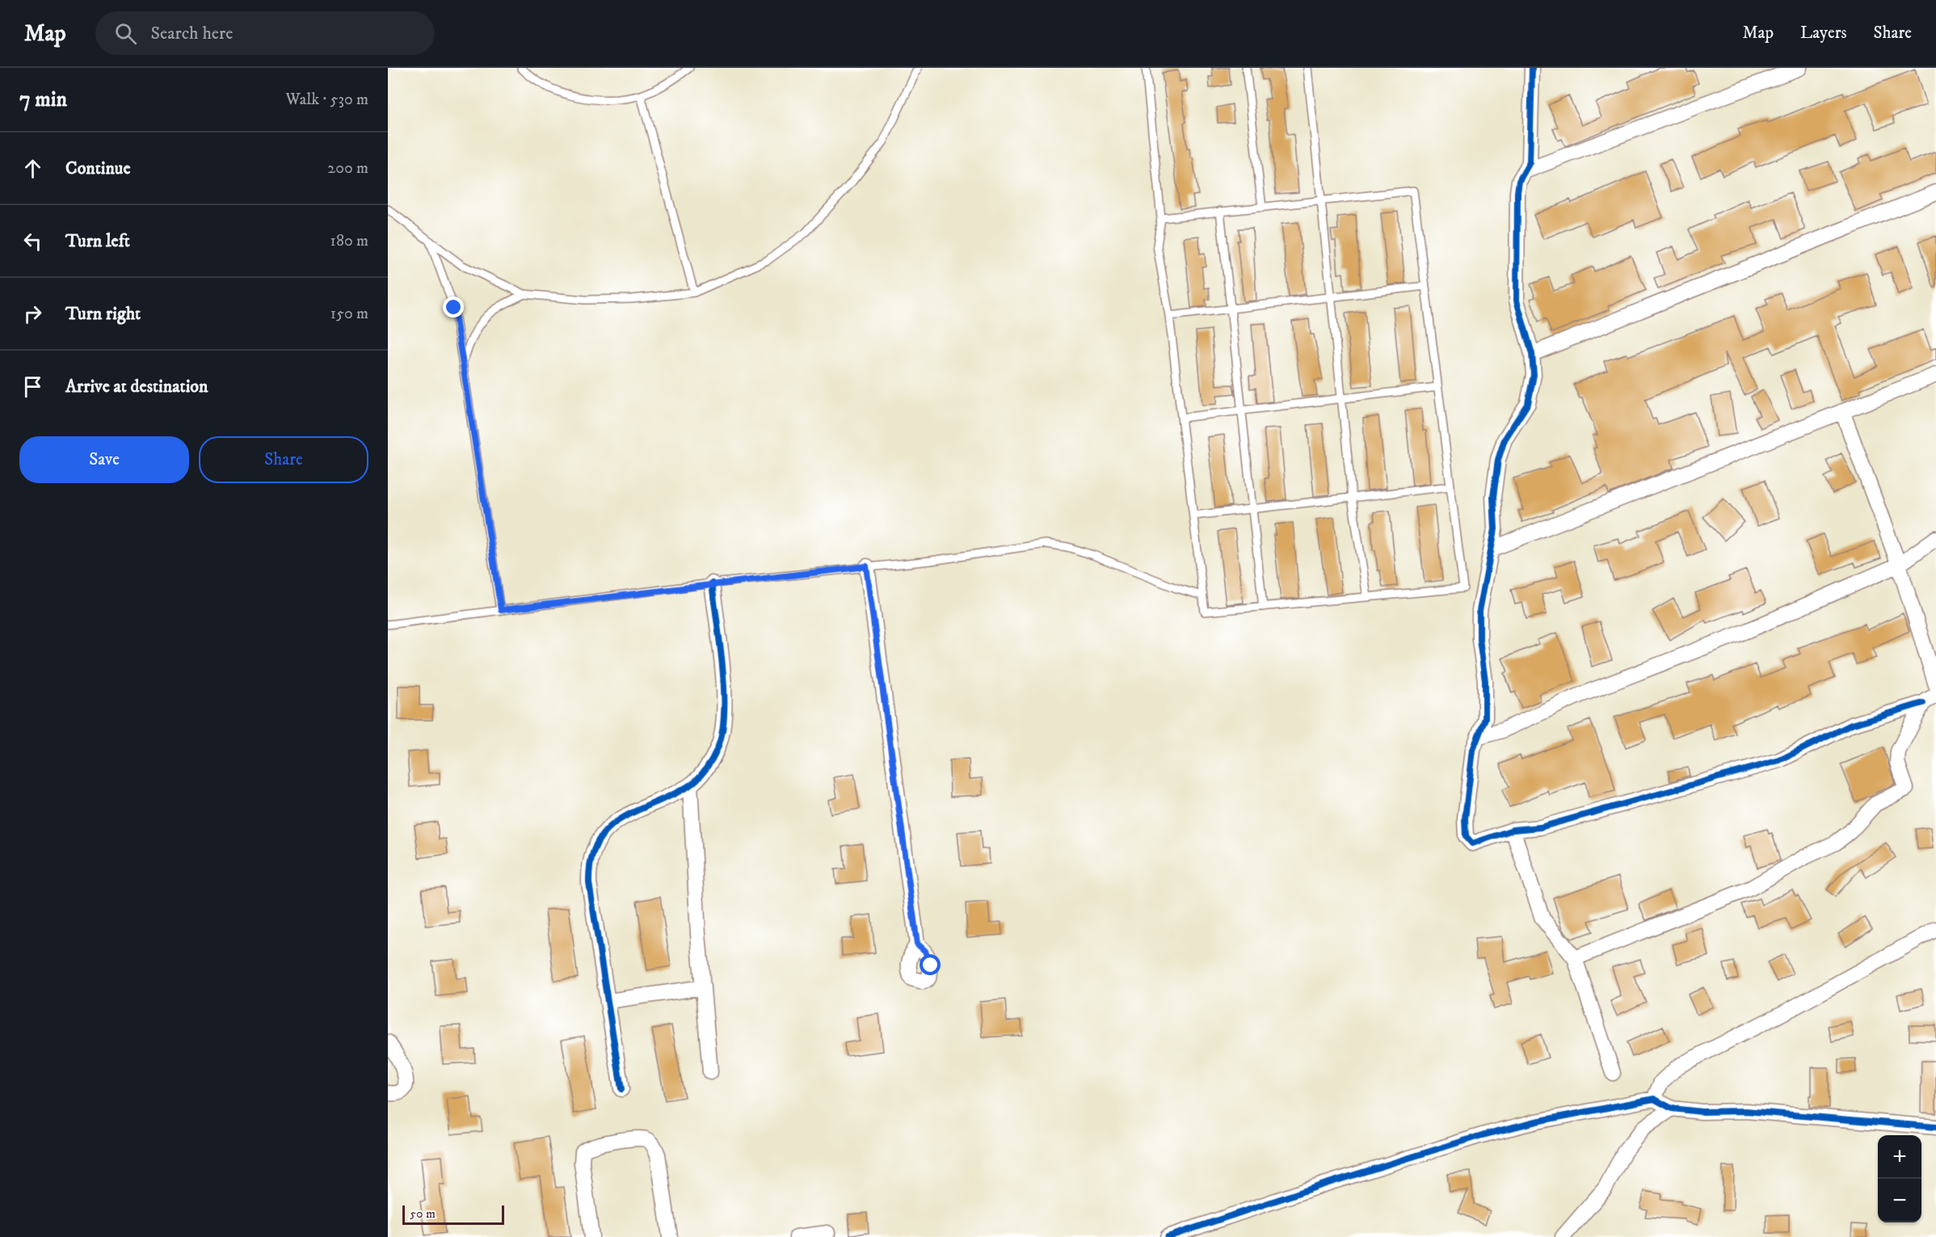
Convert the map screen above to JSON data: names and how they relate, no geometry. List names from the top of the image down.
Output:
{
  "scale_bar": "50 m",
  "page": {
    "header": "Map",
    "search": "Search here",
    "nav": ["Map", "Layers", "Share"],
    "heading": ["7 min", "Walk · 530 m"],
    "list": [
      ["Continue", "200 m"],
      ["Turn left", "180 m"],
      ["Turn right", "150 m"],
      "Arrive at destination"
    ],
    "buttons": ["Save", "Share"],
    "map_buttons": ["+", "−"],
    "scale": "50 m"
  }
}
